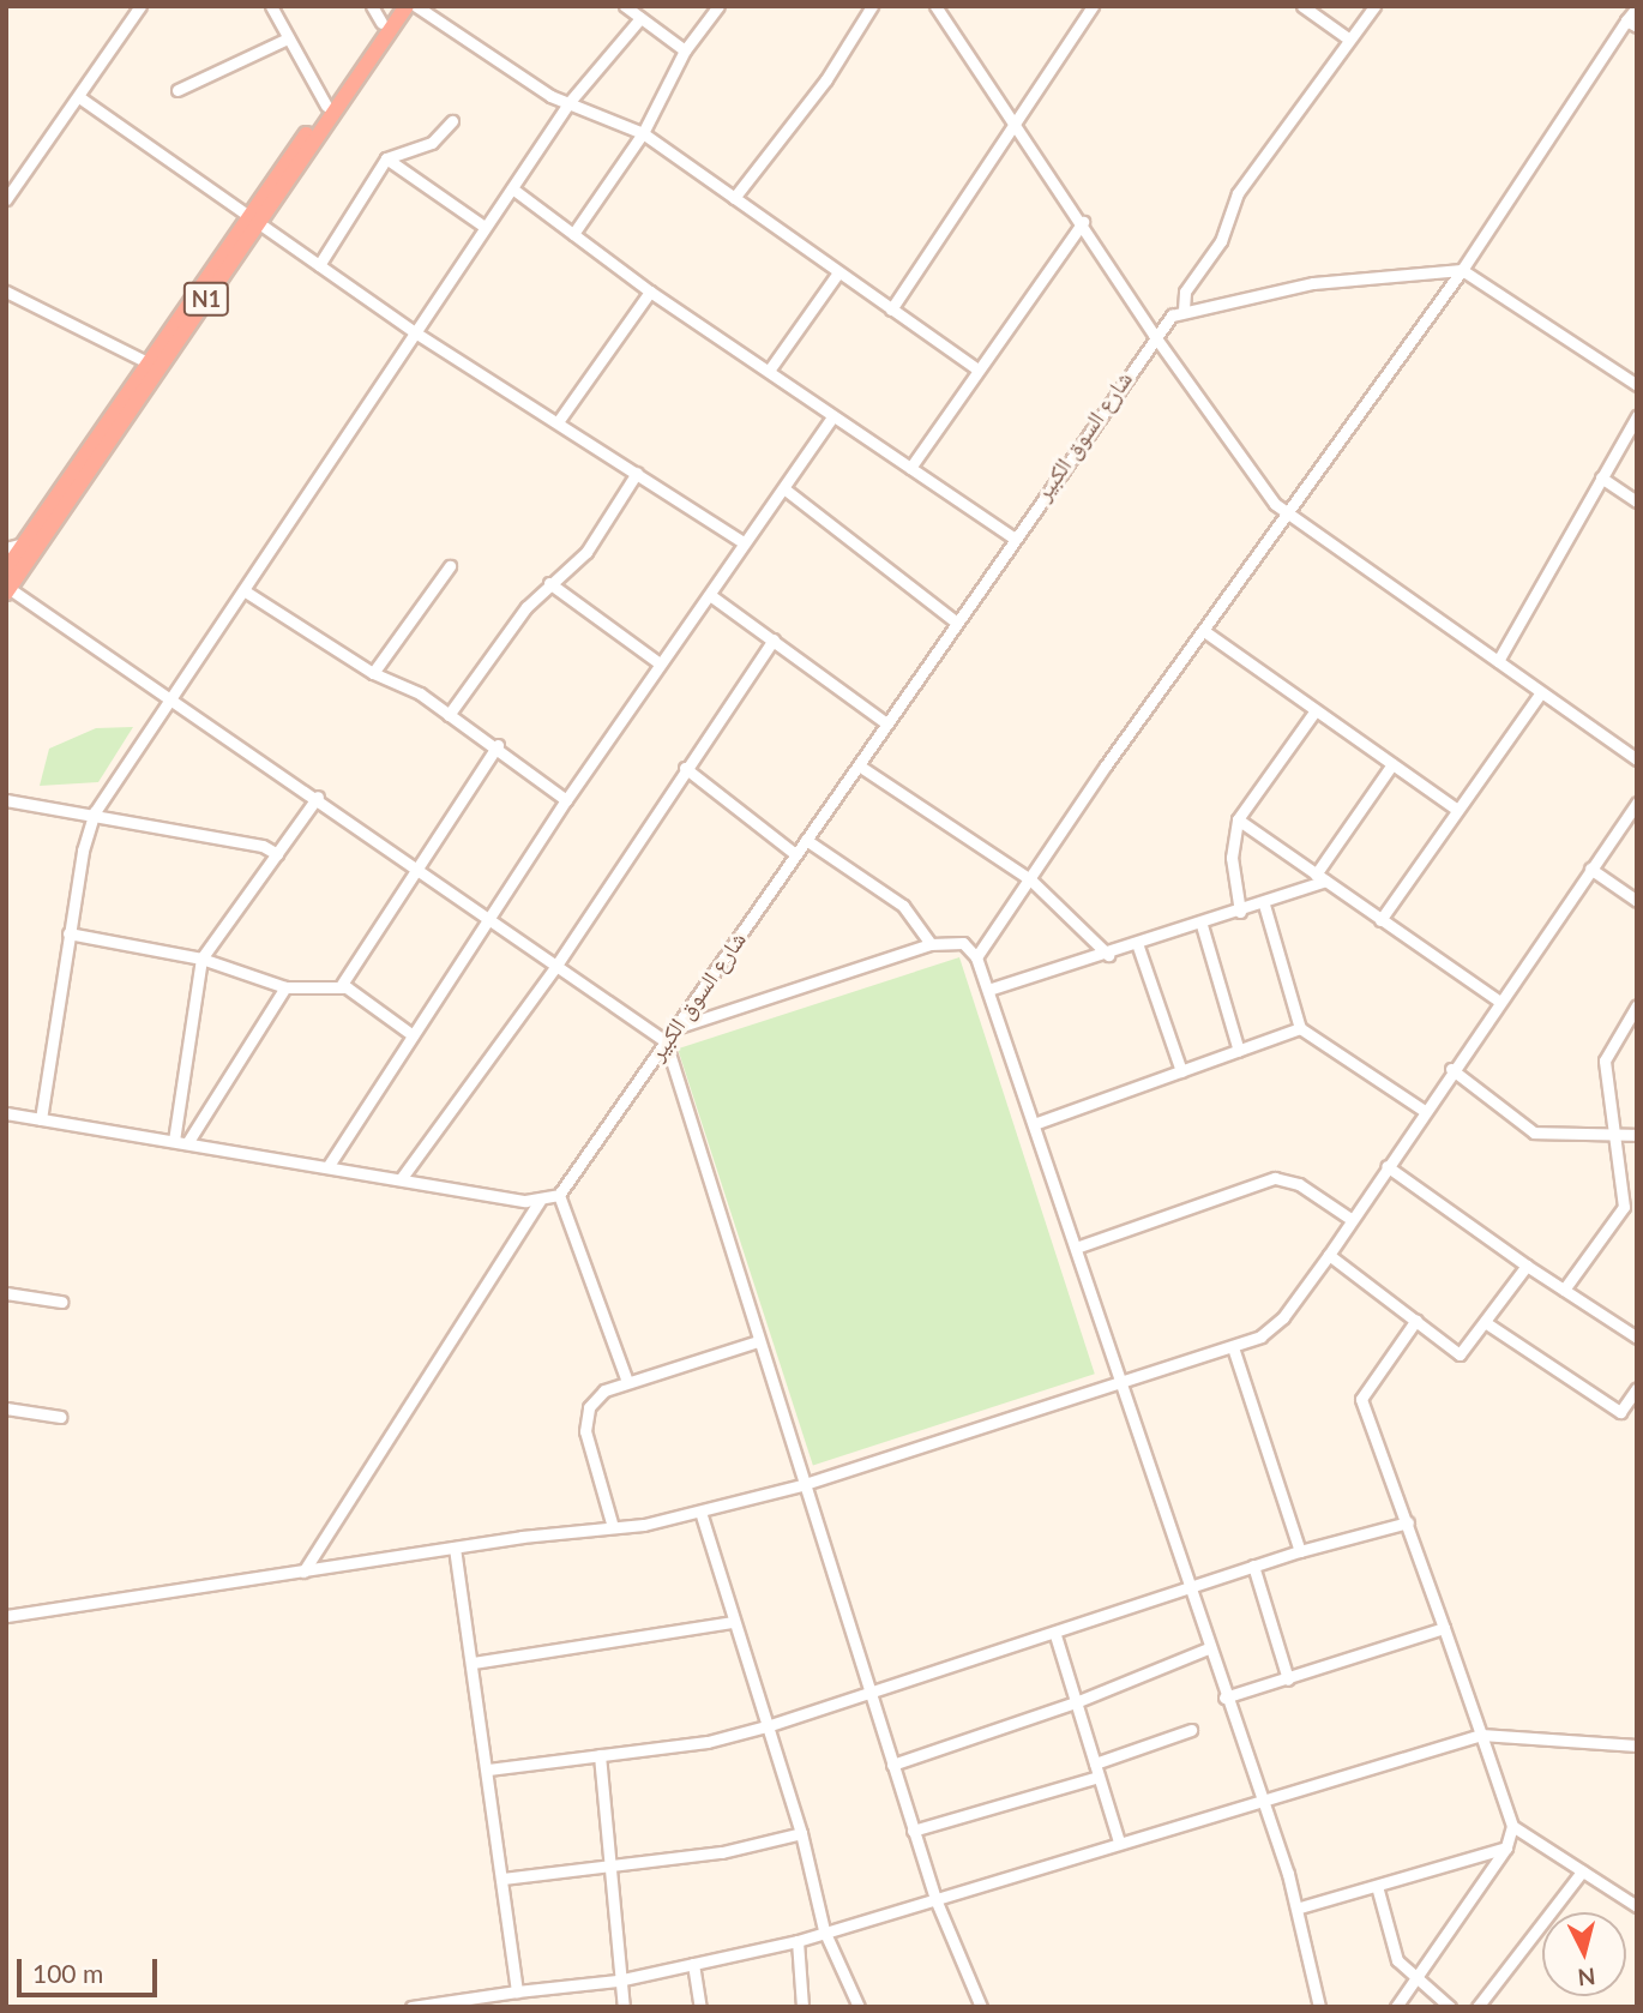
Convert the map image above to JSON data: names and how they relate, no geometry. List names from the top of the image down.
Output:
{
  "streets": {
    "highway": ["N1"],
    "street": ["شارع السوق الكبير"]
  },
  "scale_bar": "100 m",
  "north": "bottom"
}
